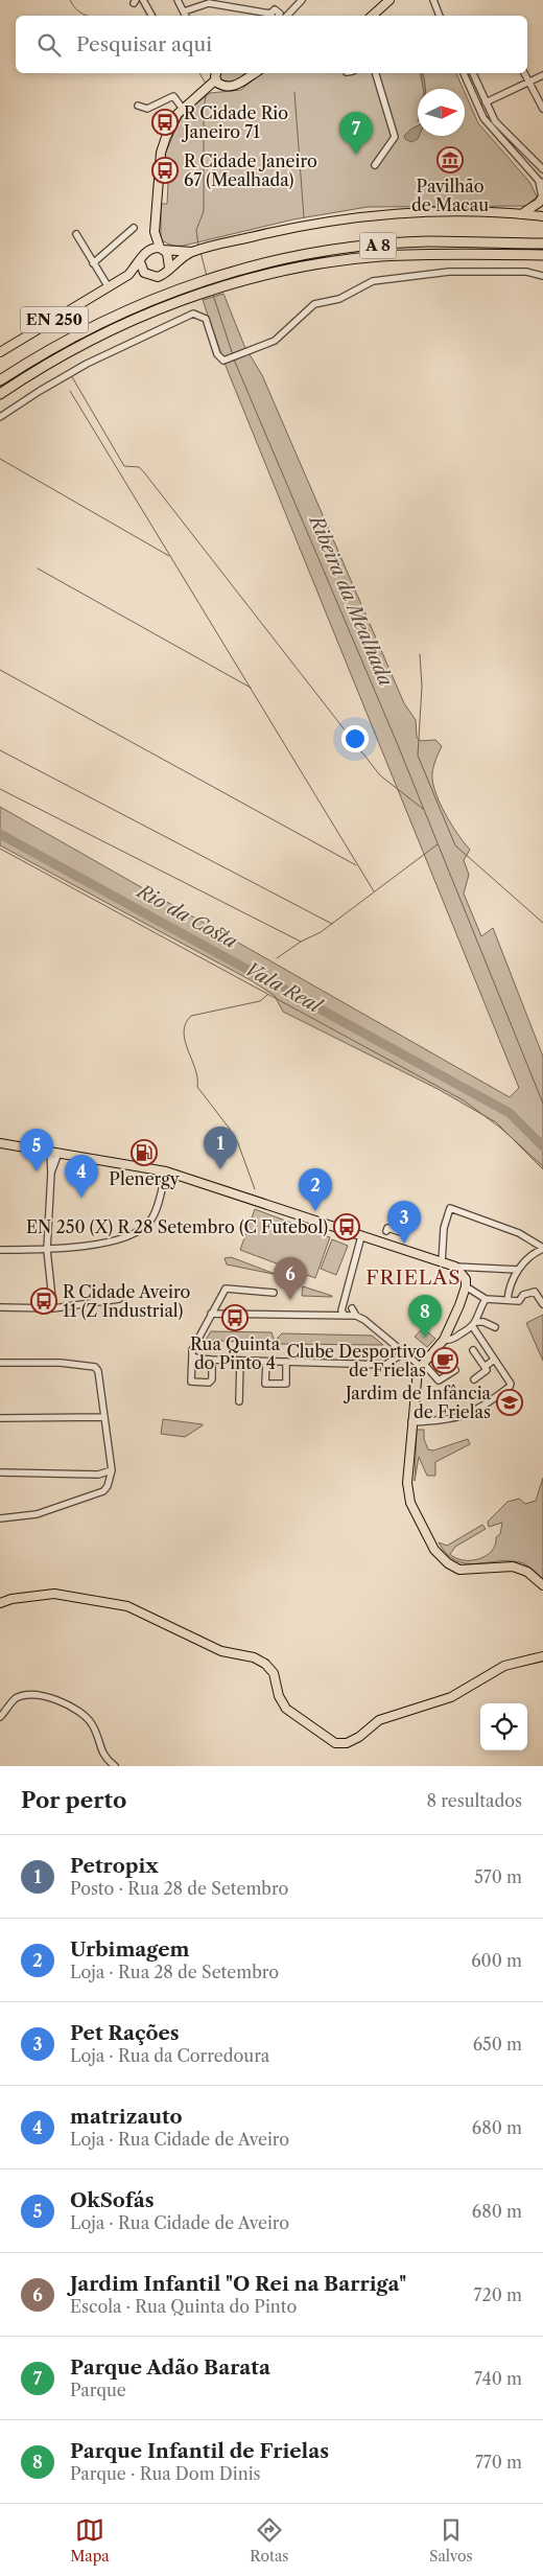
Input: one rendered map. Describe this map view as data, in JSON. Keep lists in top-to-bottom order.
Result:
{
  "streets": {
    "highway": ["A 8"],
    "main road": ["EN 250"]
  },
  "districts": ["FRIELAS"],
  "water": ["Ribeira da Mealhada", "Rio da Costa", "Vala Real"],
  "places": {
    "bus stop": [
      "R Cidade Rio Janeiro 71",
      "R Cidade Janeiro 67 (Mealhada)",
      "EN 250 (X) R 28 Setembro (C Futebol)",
      "R Cidade Aveiro 11 (Z Industrial)",
      "Rua Quinta do Pinto 4"
    ],
    "museum": ["Pavilhão de Macau"],
    "fuel station": ["Plenergy"],
    "cafe": ["Clube Desportivo de Frielas"],
    "school or university": ["Jardim de Infância de Frielas"]
  },
  "north": "right",
  "page": {
    "search": "Pesquisar aqui",
    "pins": [
      "7",
      "1",
      "5",
      "4",
      "2",
      "3",
      "6",
      "8"
    ],
    "heading": ["Por perto", "8 resultados"],
    "list": [
      {
        "mark": "1",
        "name": "Petropix",
        "note": "Posto · Rua 28 de Setembro",
        "value": "570 m"
      },
      {
        "mark": "2",
        "name": "Urbimagem",
        "note": "Loja · Rua 28 de Setembro",
        "value": "600 m"
      },
      {
        "mark": "3",
        "name": "Pet Rações",
        "note": "Loja · Rua da Corredoura",
        "value": "650 m"
      },
      {
        "mark": "4",
        "name": "matrizauto",
        "note": "Loja · Rua Cidade de Aveiro",
        "value": "680 m"
      },
      {
        "mark": "5",
        "name": "OkSofás",
        "note": "Loja · Rua Cidade de Aveiro",
        "value": "680 m"
      },
      {
        "mark": "6",
        "name": "Jardim Infantil \"O Rei na Barriga\"",
        "note": "Escola · Rua Quinta do Pinto",
        "value": "720 m"
      },
      {
        "mark": "7",
        "name": "Parque Adão Barata",
        "note": "Parque",
        "value": "740 m"
      },
      {
        "mark": "8",
        "name": "Parque Infantil de Frielas",
        "note": "Parque · Rua Dom Dinis",
        "value": "770 m"
      }
    ],
    "nav": ["Mapa", "Rotas", "Salvos"]
  }
}
